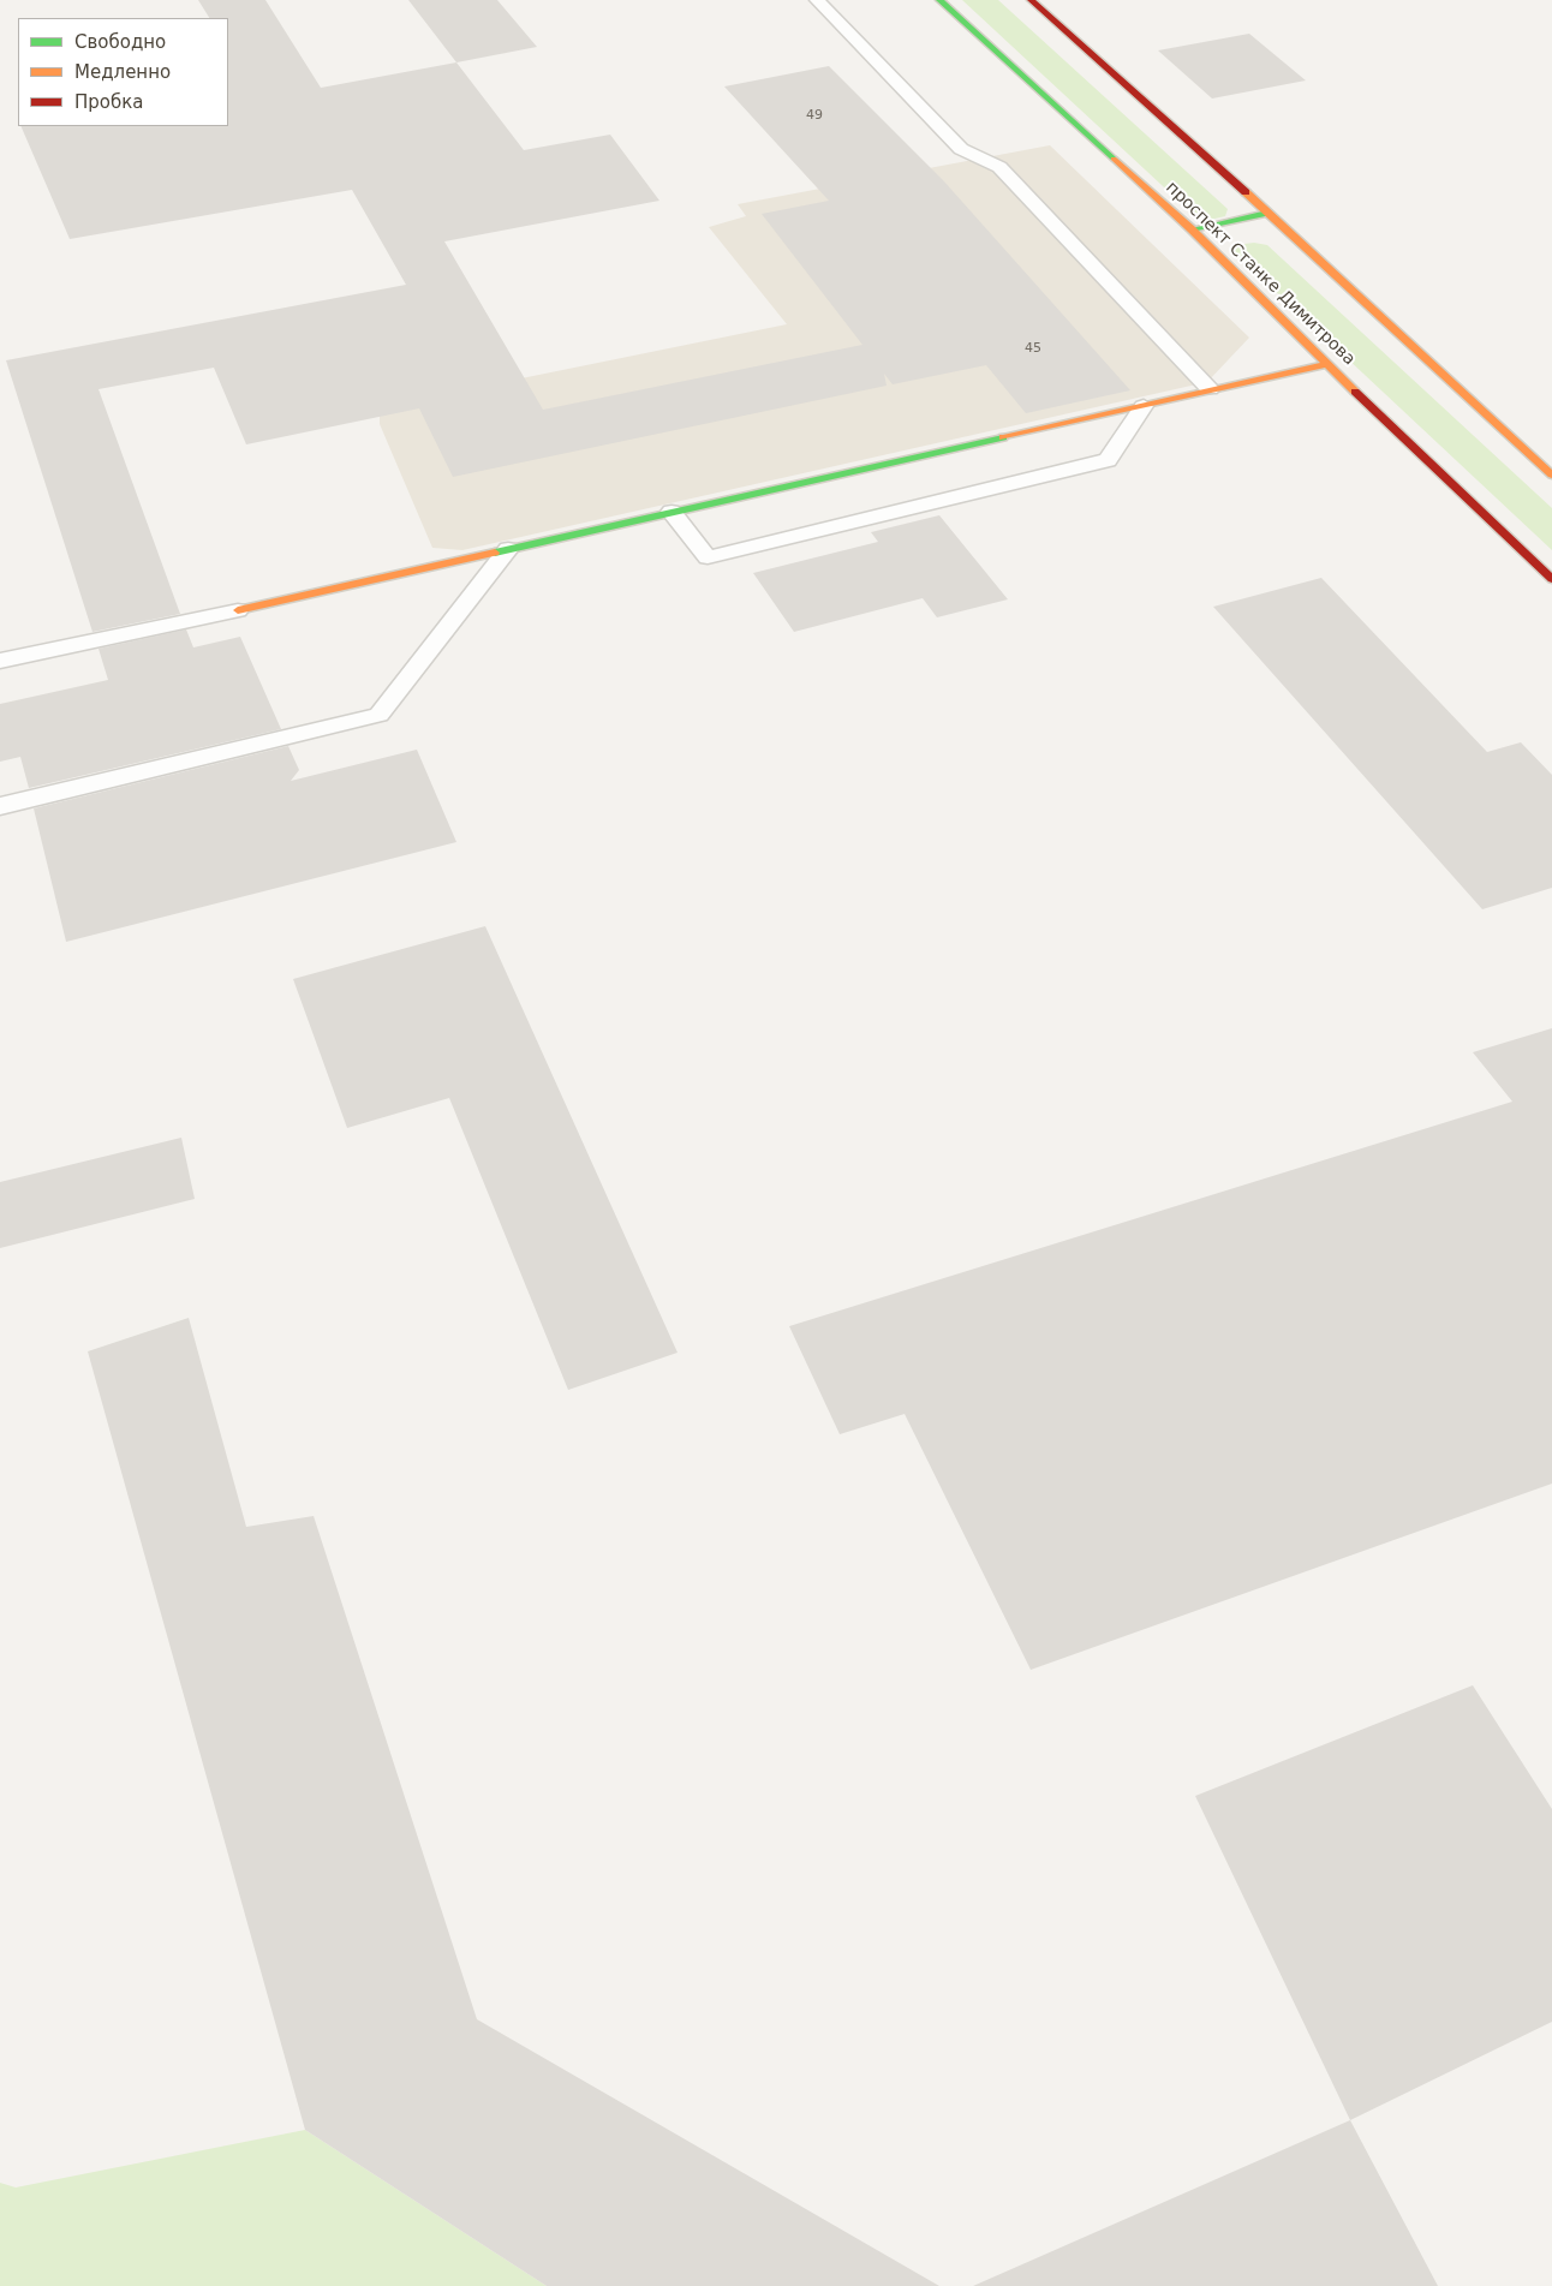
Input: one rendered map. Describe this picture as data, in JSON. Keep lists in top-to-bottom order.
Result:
{
  "streets": {
    "main road": ["проспект Станке Димитрова"]
  },
  "house_numbers": ["49", "45"],
  "legend": ["Свободно", "Медленно", "Пробка"]
}
